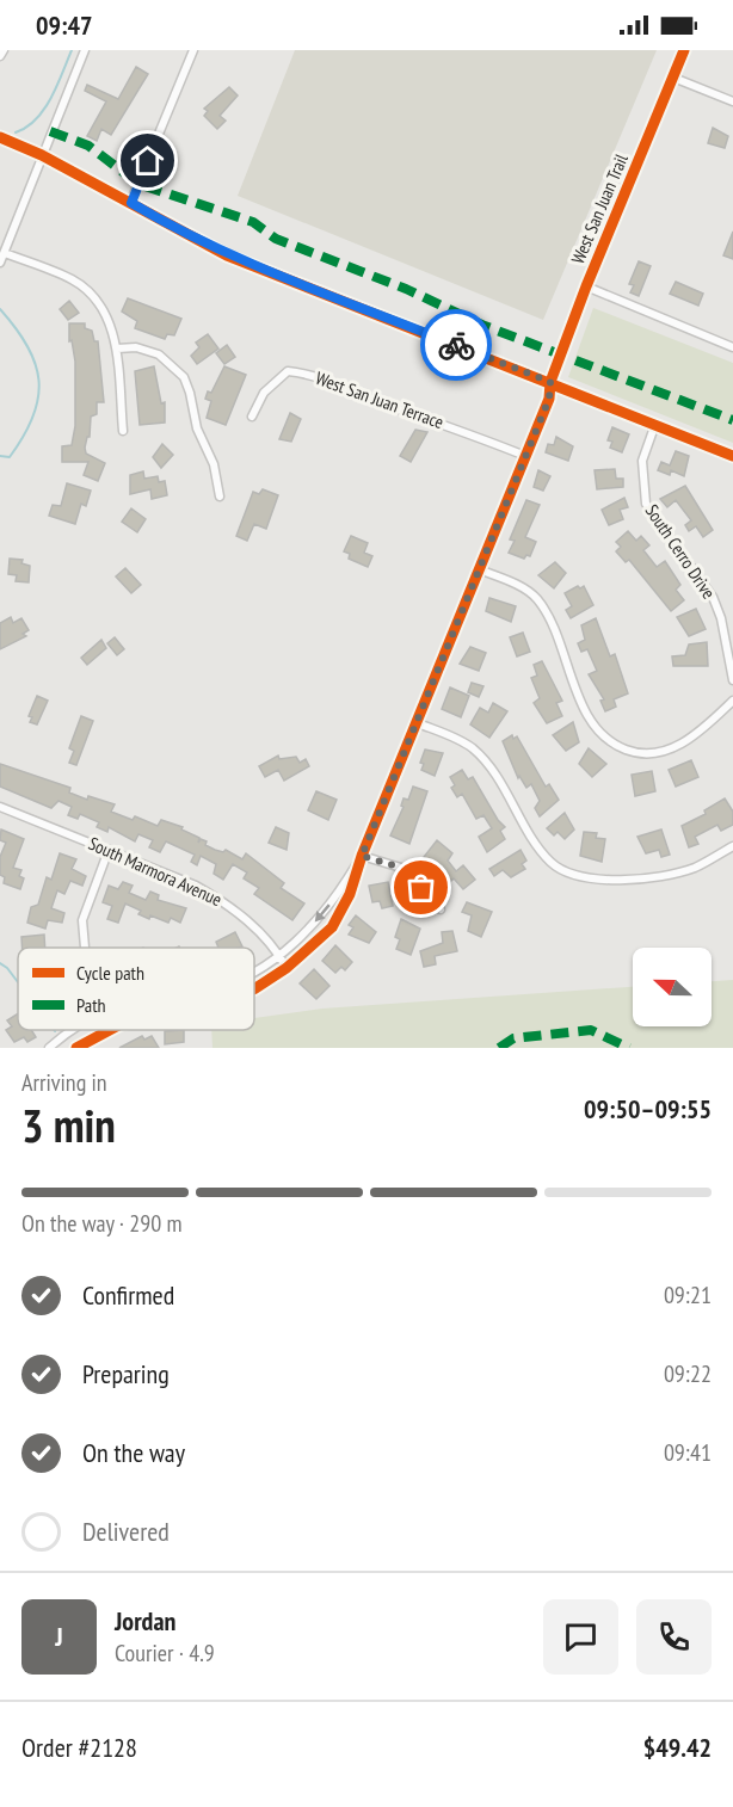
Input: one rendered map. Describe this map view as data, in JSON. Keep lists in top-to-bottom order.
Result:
{
  "streets": {
    "street": [
      "West San Juan Trail",
      "West San Juan Terrace",
      "South Cerro Drive",
      "South Marmora Avenue"
    ]
  },
  "legend": ["Cycle path", "Path"],
  "north": "left",
  "page": {
    "status": "09:47",
    "heading": ["3 min", "Arriving in", "09:50–09:55"],
    "panel": [
      "Jordan",
      "Courier · 4.9",
      "Order #2128",
      "$49.42"
    ],
    "bar": "On the way · 290 m",
    "list": [
      ["Confirmed", "09:21"],
      ["Preparing", "09:22"],
      ["On the way", "09:41"],
      "Delivered"
    ],
    "round": "J"
  }
}
